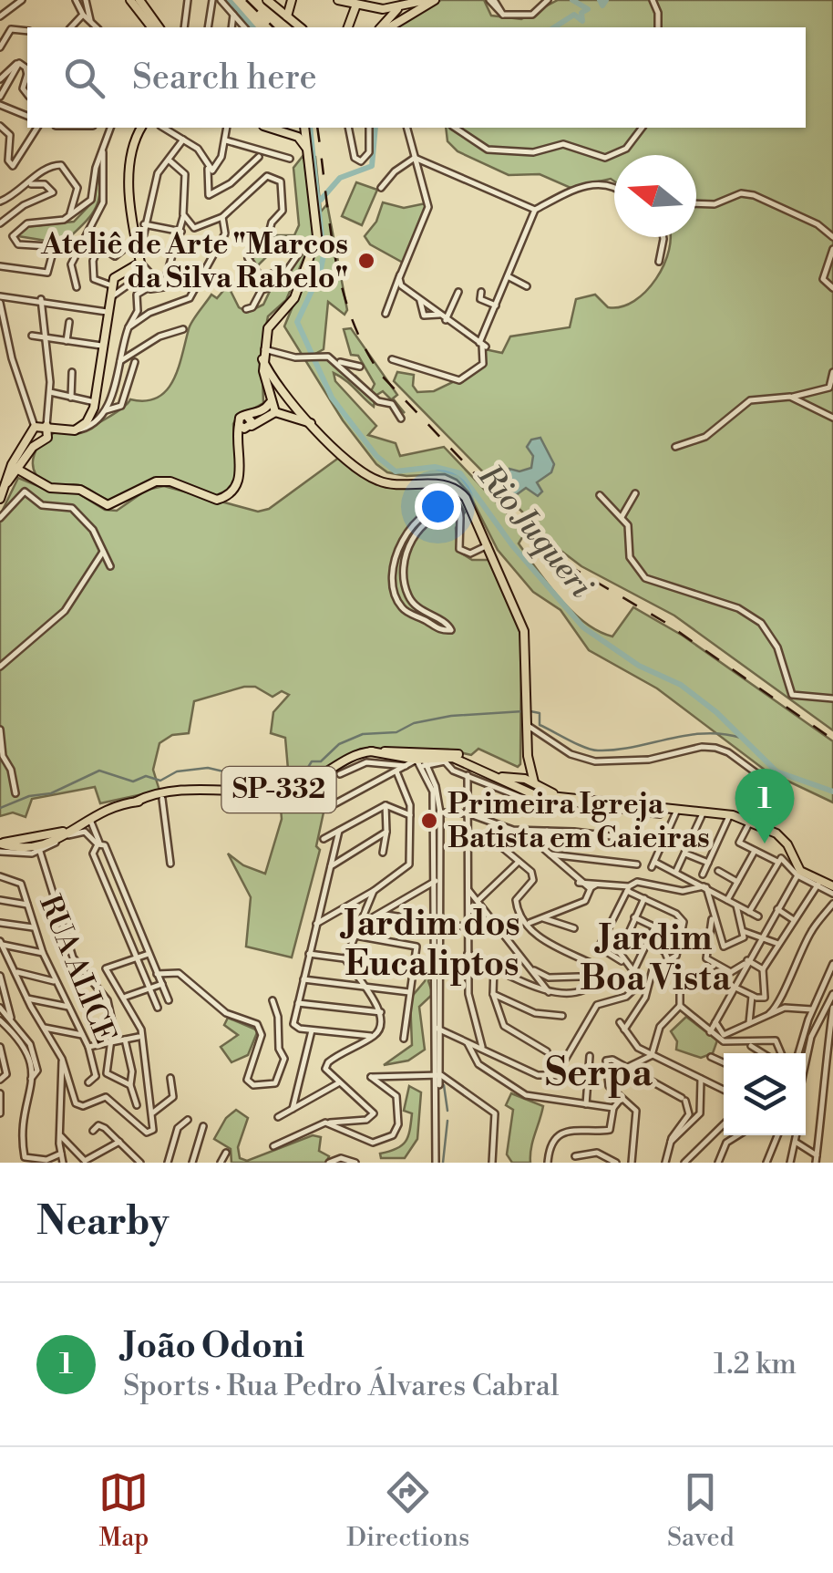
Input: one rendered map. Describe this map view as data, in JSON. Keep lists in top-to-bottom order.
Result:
{
  "streets": {
    "main road": ["SP-332"],
    "street": ["RUA ALICE"]
  },
  "districts": ["Jardim dos Eucaliptos", "Jardim Boa Vista", "Serpa"],
  "water": ["Rio Juqueri"],
  "places": ["Ateliê de Arte \"Marcos da Silva Rabelo\"", "Primeira Igreja Batista em Caieiras"],
  "north": "left",
  "page": {
    "search": "Search here",
    "pins": "1",
    "heading": "Nearby",
    "list": [
      {
        "mark": "1",
        "name": "João Odoni",
        "note": "Sports · Rua Pedro Álvares Cabral",
        "value": "1.2 km"
      }
    ],
    "nav": ["Map", "Directions", "Saved"]
  }
}
